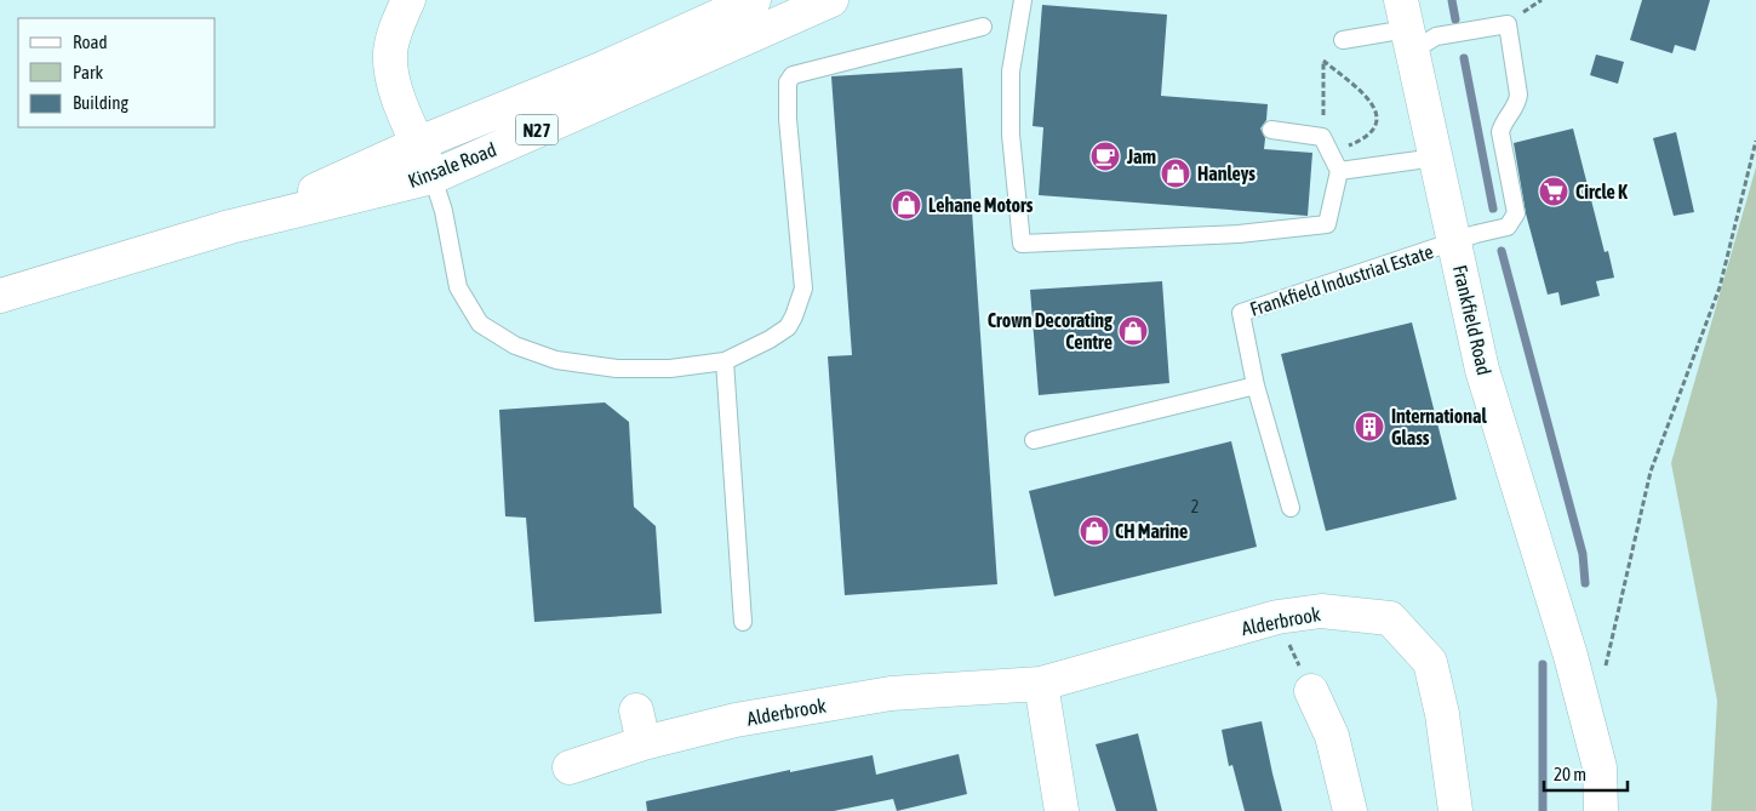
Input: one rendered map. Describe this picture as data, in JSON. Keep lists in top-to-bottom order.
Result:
{
  "streets": {
    "main road": [
      "N27",
      "Kinsale Road",
      "Frankfield Road",
      "Alderbrook"
    ],
    "lane": ["Frankfield Industrial Estate"]
  },
  "crossings": [
    ["Frankfield Industrial Estate", "Frankfield Road"]
  ],
  "places": {
    "cafe": ["Jam"],
    "shop": [
      "Hanleys",
      "Lehane Motors",
      "Crown Decorating Centre",
      "CH Marine"
    ],
    "supermarket": ["Circle K"],
    "building": ["International Glass"]
  },
  "house_numbers": ["2"],
  "legend": ["Road", "Park", "Building"],
  "scale_bar": "20 m"
}
